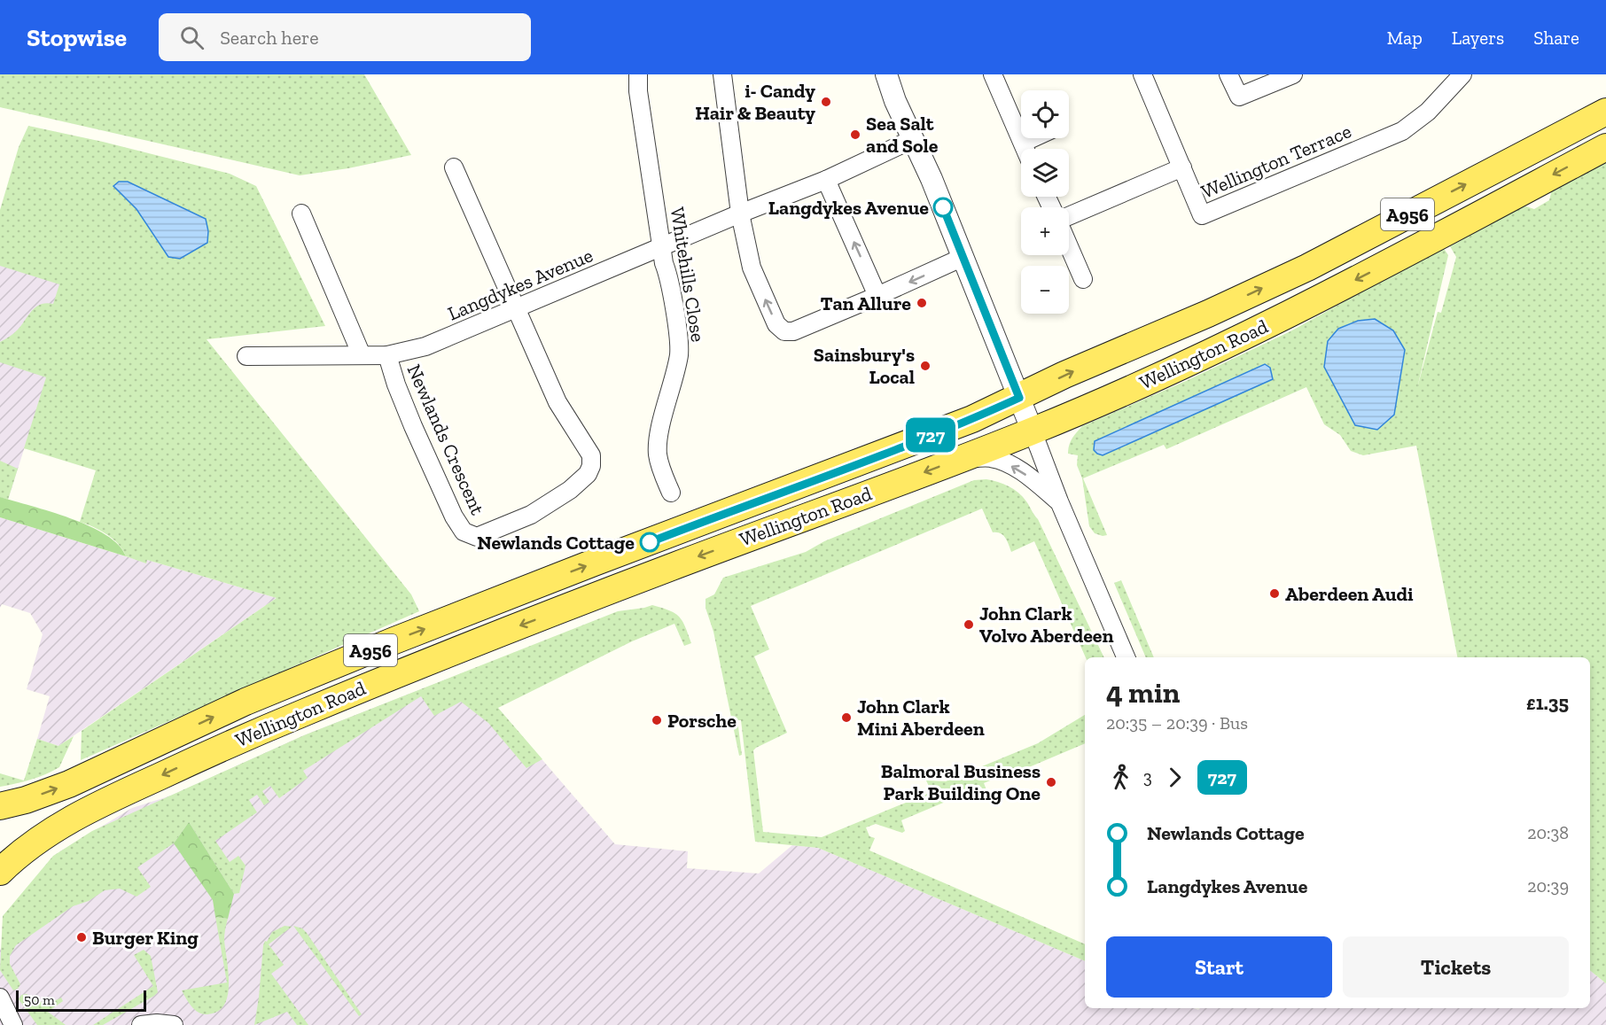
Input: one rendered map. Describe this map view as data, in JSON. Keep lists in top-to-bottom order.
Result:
{
  "streets": {
    "main road": ["A956", "Wellington Road"],
    "street": [
      "Wellington Terrace",
      "Whitehills Close",
      "Langdykes Avenue",
      "Newlands Crescent"
    ]
  },
  "crossings": [
    ["Whitehills Close", "Langdykes Avenue"],
    ["Langdykes Avenue", "Newlands Crescent"]
  ],
  "places": [
    "i- Candy Hair & Beauty",
    "Sea Salt and Sole",
    "Langdykes Avenue",
    "Tan Allure",
    "Sainsbury's Local",
    "Newlands Cottage",
    "Aberdeen Audi",
    "John Clark Volvo Aberdeen",
    "John Clark Mini Aberdeen",
    "Porsche",
    "Balmoral Business Park Building One",
    "Burger King"
  ],
  "lines": ["bus line 727"],
  "scale_bar": "50 m",
  "page": {
    "header": "Stopwise",
    "search": "Search here",
    "nav": ["Map", "Layers", "Share"],
    "on_map": "727",
    "map_buttons": ["+", "−"],
    "heading": ["4 min", "20:35 – 20:39 · Bus", "£1.35"],
    "legs": ["3", "727"],
    "list": [
      {
        "name": "Newlands Cottage",
        "value": "20:38"
      },
      {
        "name": "Langdykes Avenue",
        "value": "20:39"
      }
    ],
    "buttons": ["Start", "Tickets"],
    "scale": "50 m"
  }
}
